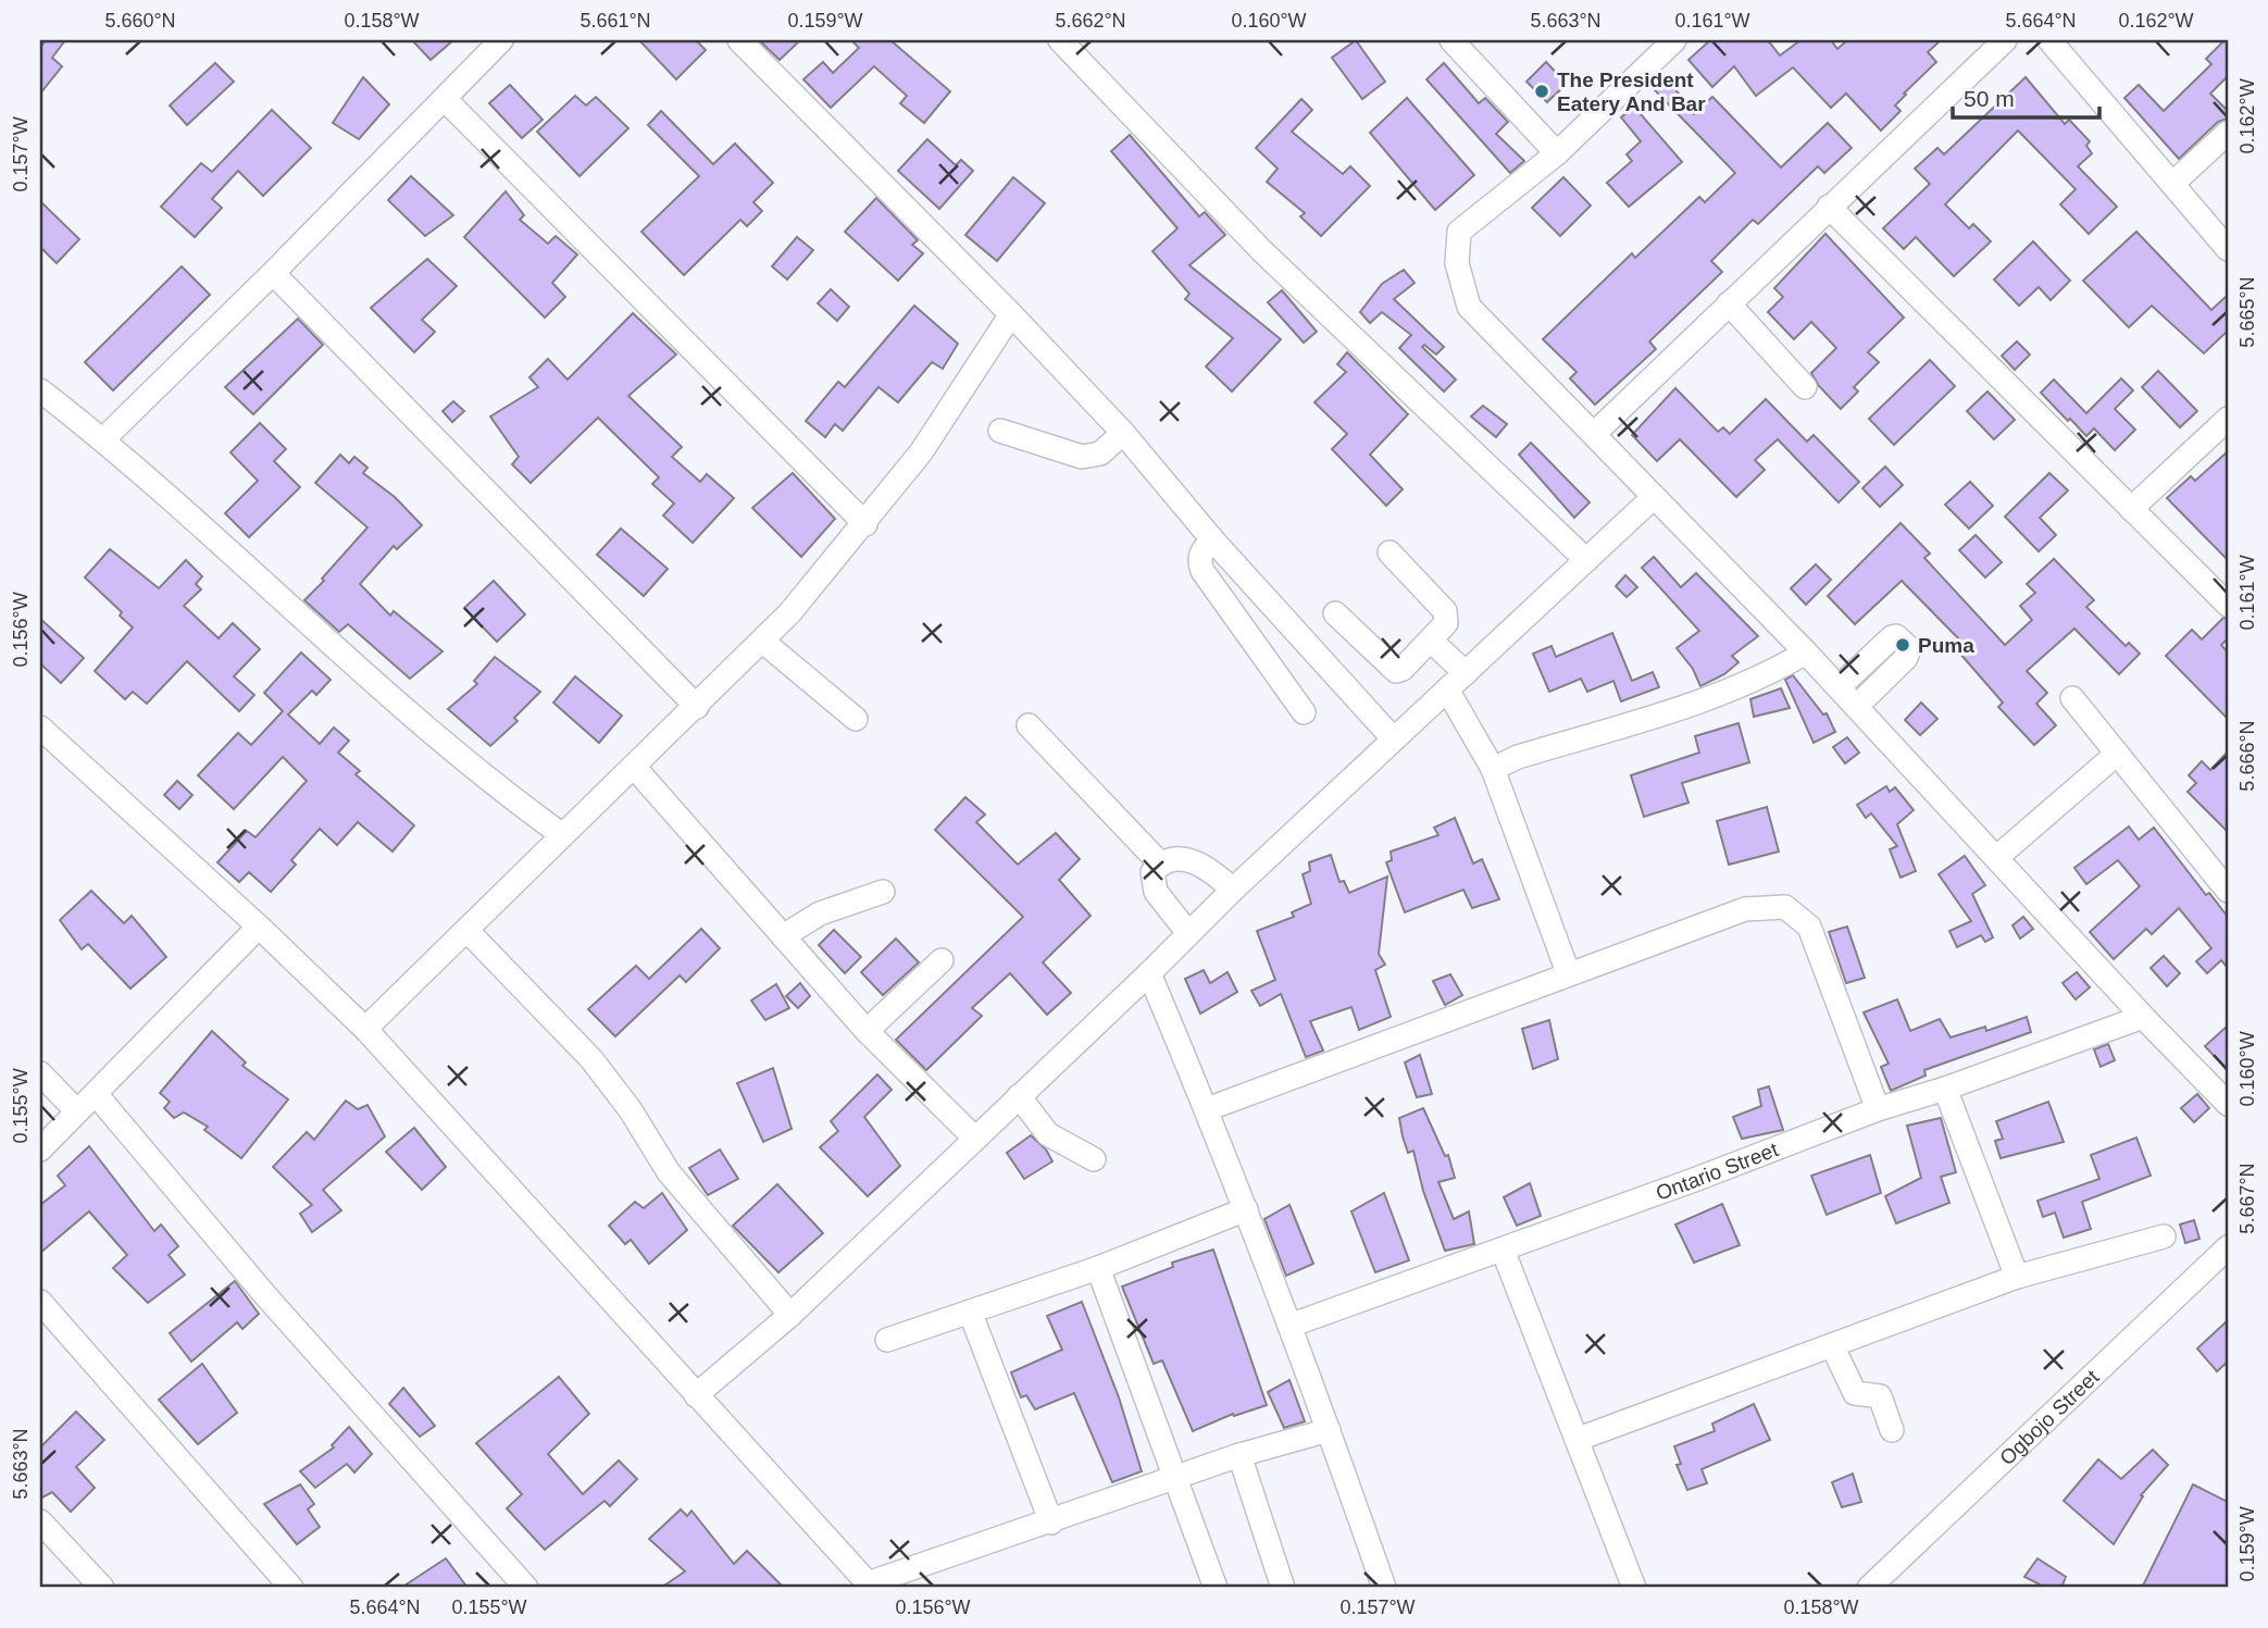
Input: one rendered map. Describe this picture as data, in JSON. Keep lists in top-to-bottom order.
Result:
{
  "streets": {
    "street": ["Ontario Street", "Ogbojo Street"]
  },
  "places": ["The President Eatery And Bar", "Puma"],
  "scale_bar": "50 m",
  "coordinates": [
    "5.660°N",
    "0.158°W",
    "5.661°N",
    "0.159°W",
    "5.662°N",
    "0.160°W",
    "5.663°N",
    "0.161°W",
    "5.664°N",
    "0.162°W",
    "0.157°W",
    "5.665°N",
    "0.156°W",
    "5.666°N",
    "0.155°W",
    "5.667°N"
  ]
}
